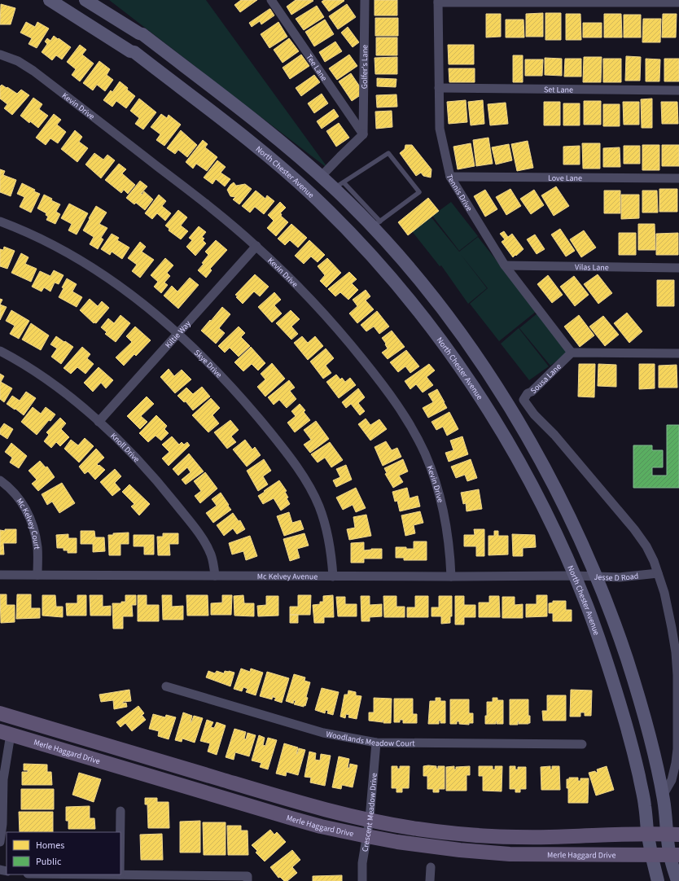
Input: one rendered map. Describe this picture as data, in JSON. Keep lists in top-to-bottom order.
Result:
{
  "streets": {
    "main road": ["North Chester Avenue", "Merle Haggard Drive"],
    "street": [
      "Tee Lane",
      "Golfer's Lane",
      "Set Lane",
      "Kevin Drive",
      "Love Lane",
      "Tennis Drive",
      "Vilas Lane",
      "Kiltie Way",
      "Skye Drive",
      "Sousa Lane",
      "Knoll Drive",
      "Mc Kelvey Court",
      "Mc Kelvey Avenue",
      "Jesse D Road",
      "Woodlands Meadow Court",
      "Crescent Meadow Drive"
    ]
  },
  "crossings": [
    ["Tee Lane", "Golfer's Lane"],
    ["Set Lane", "Tennis Drive"],
    ["Kevin Drive", "Kiltie Way"],
    ["Kevin Drive", "Mc Kelvey Avenue"],
    ["North Chester Avenue", "Mc Kelvey Avenue"],
    ["North Chester Avenue", "Jesse D Road"],
    ["North Chester Avenue", "Merle Haggard Drive"],
    ["Love Lane", "Tennis Drive"],
    ["Tennis Drive", "Vilas Lane"],
    ["Tennis Drive", "Sousa Lane"],
    ["Kiltie Way", "Skye Drive"],
    ["Kiltie Way", "Knoll Drive"],
    ["Skye Drive", "Mc Kelvey Avenue"],
    ["Sousa Lane", "Jesse D Road"],
    ["Knoll Drive", "Mc Kelvey Avenue"],
    ["Mc Kelvey Court", "Mc Kelvey Avenue"],
    ["Mc Kelvey Avenue", "Jesse D Road"],
    ["Woodlands Meadow Court", "Crescent Meadow Drive"],
    ["Merle Haggard Drive", "Crescent Meadow Drive"]
  ],
  "legend": ["Homes", "Public"]
}
